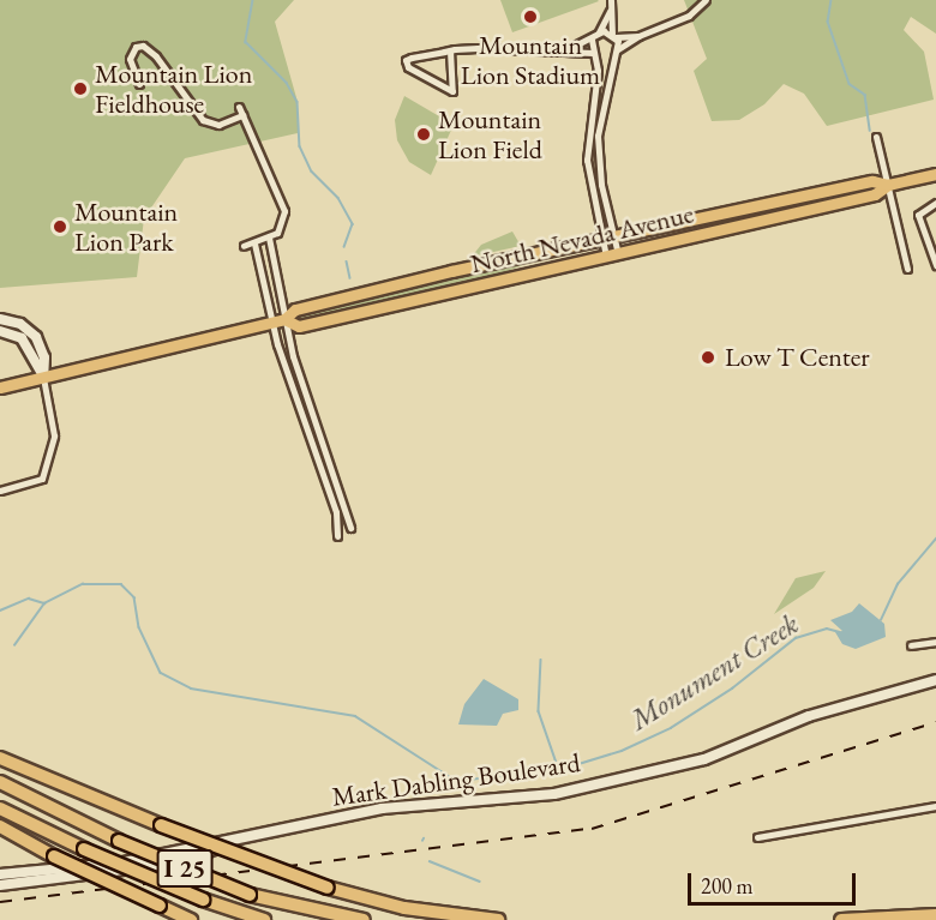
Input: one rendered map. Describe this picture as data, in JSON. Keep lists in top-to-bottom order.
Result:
{
  "streets": {
    "highway": ["I 25"],
    "main road": ["North Nevada Avenue"],
    "street": ["Mark Dabling Boulevard"]
  },
  "water": ["Monument Creek"],
  "places": [
    "Mountain Lion Stadium",
    "Mountain Lion Fieldhouse",
    "Mountain Lion Field",
    "Mountain Lion Park",
    "Low T Center"
  ],
  "scale_bar": "200 m"
}
